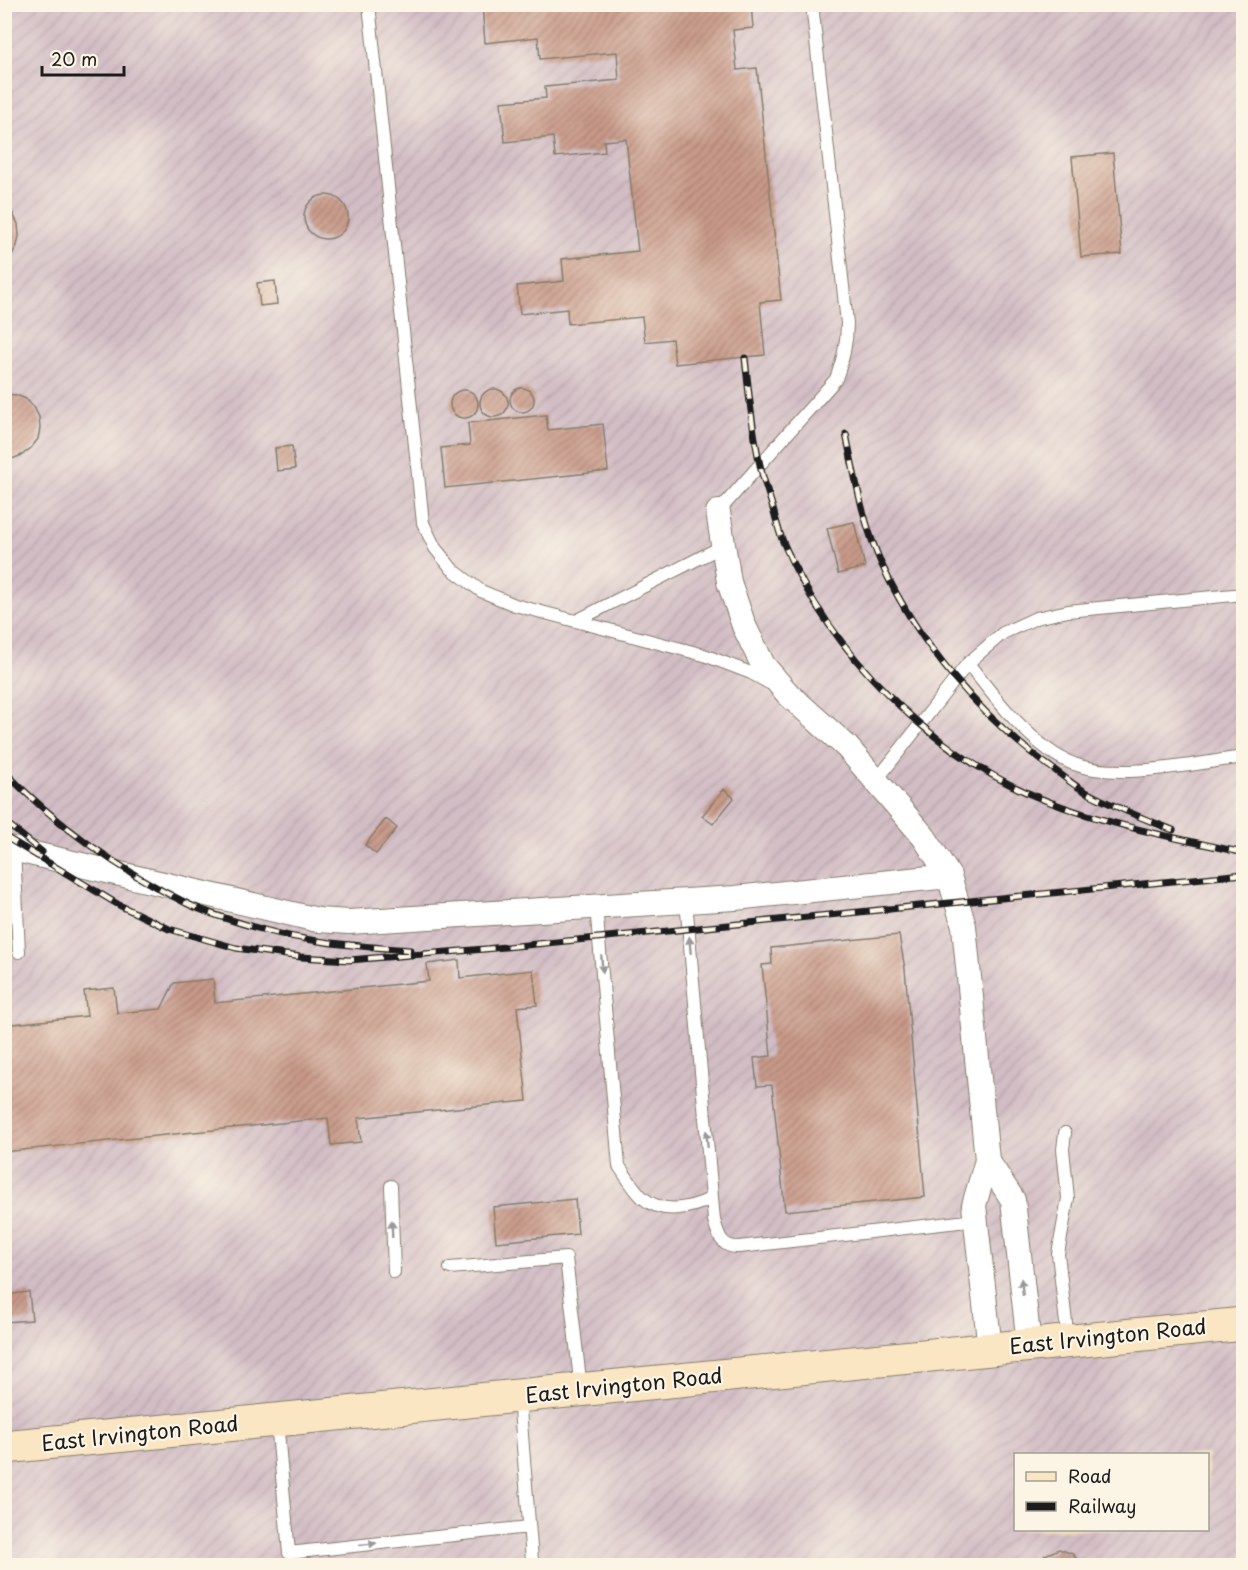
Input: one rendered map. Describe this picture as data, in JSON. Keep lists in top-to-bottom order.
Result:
{
  "streets": {
    "street": ["East Irvington Road"]
  },
  "legend": ["Road", "Railway"],
  "scale_bar": "20 m"
}
